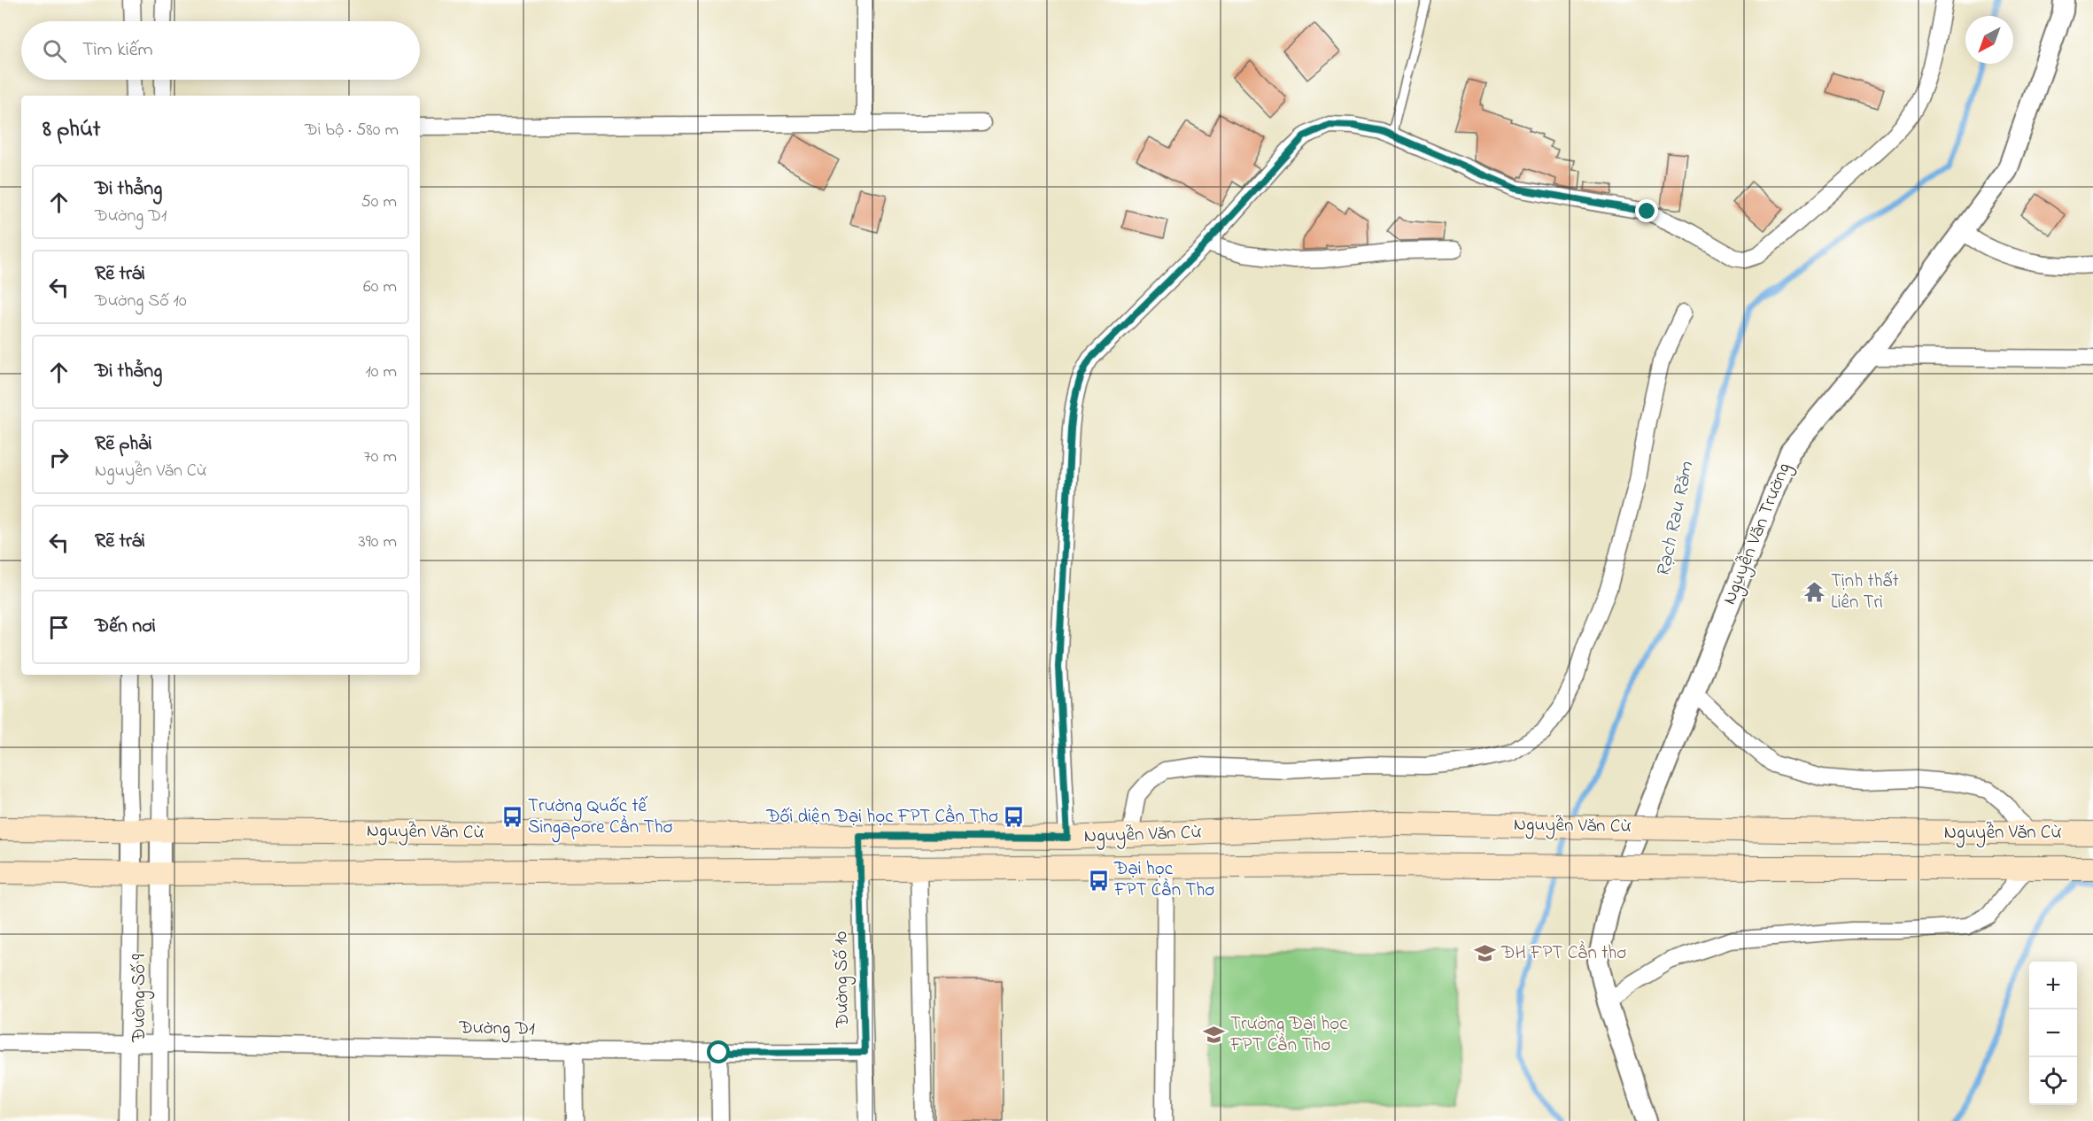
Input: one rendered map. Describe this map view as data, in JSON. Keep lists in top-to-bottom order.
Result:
{
  "streets": {
    "main road": ["Nguyễn Văn Cừ"],
    "street": [
      "Nguyễn Văn Trường",
      "Đường Số 10",
      "Đường Số 9",
      "Đường D1"
    ]
  },
  "crossings": [
    ["Nguyễn Văn Cừ", "Đường Số 10"],
    ["Nguyễn Văn Cừ", "Đường Số 9"],
    ["Đường Số 10", "Đường D1"],
    ["Đường Số 9", "Đường D1"]
  ],
  "water": ["Rạch Rau Răm"],
  "places": {
    "temple": ["Tịnh thất Liên Trì"],
    "bus stop": ["Trường Quốc tế Singapore Cần Thơ", "Đối diện Đại học FPT Cần Thơ", "Đại học FPT Cần Thơ"],
    "school or university": ["ĐH FPT Cần thơ", "Trường Đại học FPT Cần Thơ"]
  },
  "north": "bottom left",
  "page": {
    "search": "Tìm kiếm",
    "heading": ["8 phút", "Đi bộ · 580 m"],
    "list": [
      ["Đi thẳng", "Đường D1", "50 m"],
      ["Rẽ trái", "Đường Số 10", "60 m"],
      ["Đi thẳng", "10 m"],
      ["Rẽ phải", "Nguyễn Văn Cừ", "70 m"],
      ["Rẽ trái", "390 m"],
      "Đến nơi"
    ],
    "map_buttons": ["+", "−"]
  }
}
